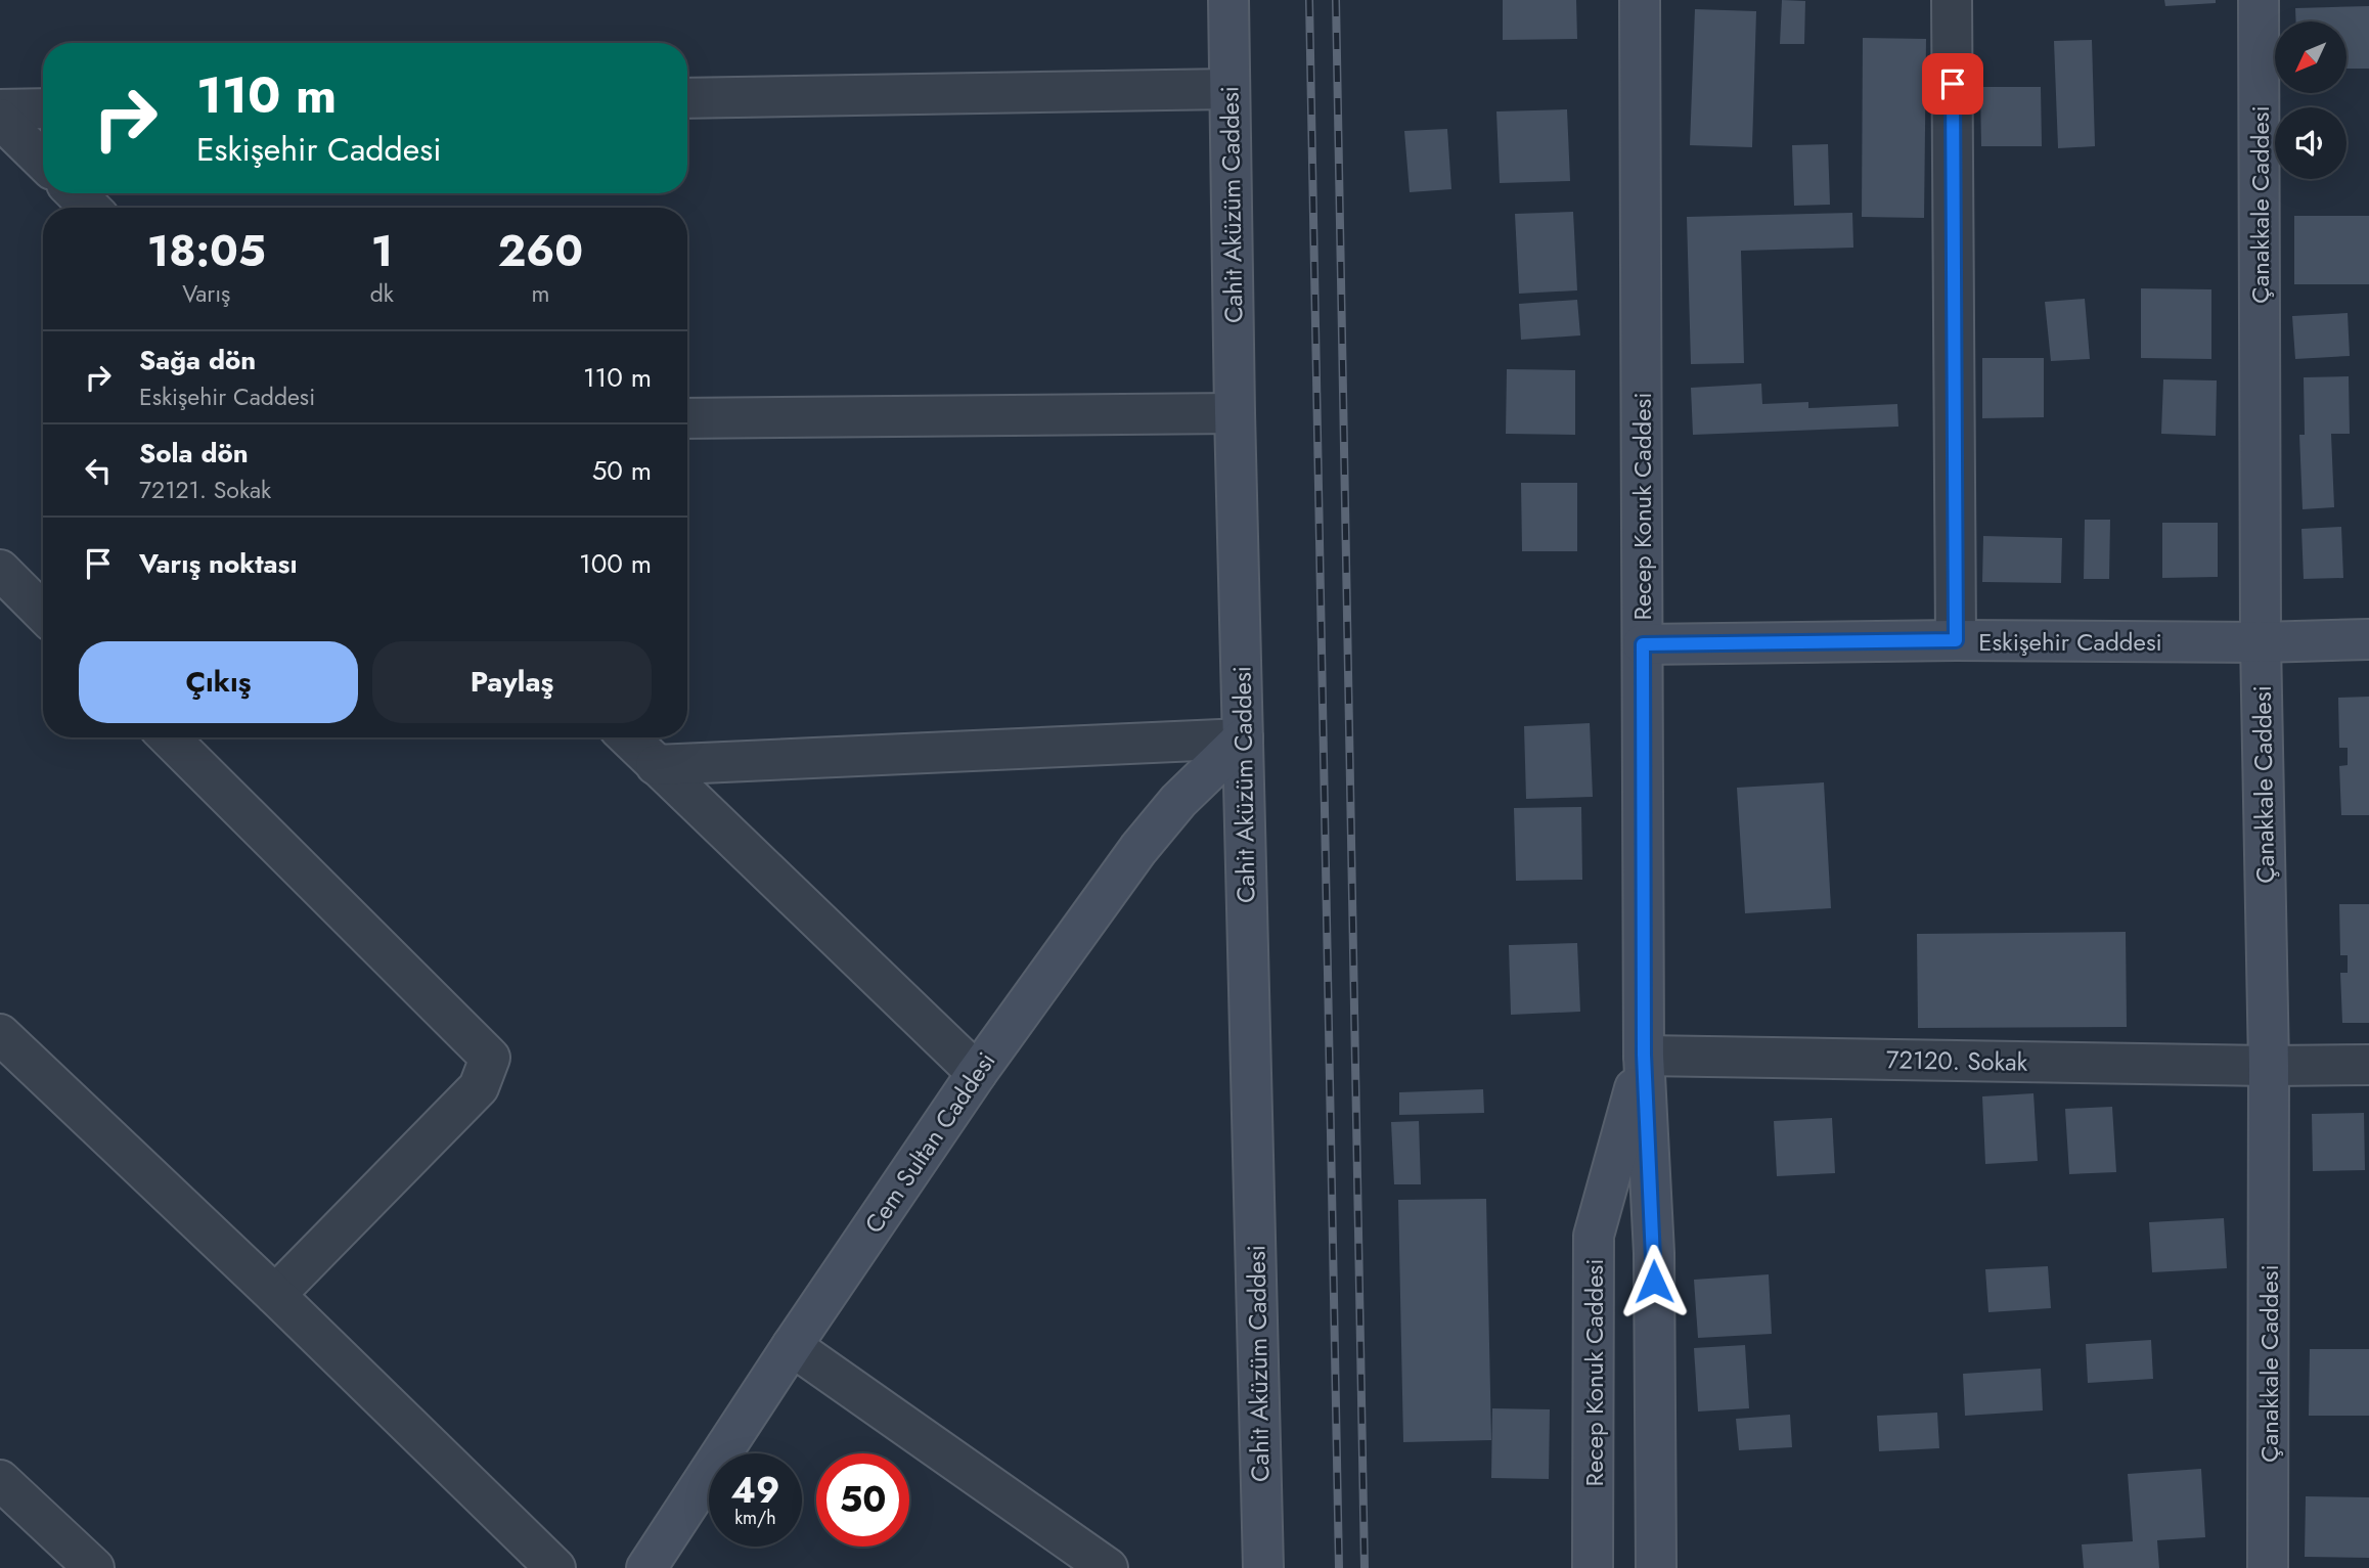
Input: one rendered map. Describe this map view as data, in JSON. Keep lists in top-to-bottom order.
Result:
{
  "streets": {
    "street": [
      "Cahit Aküzüm Caddesi",
      "Çanakkale Caddesi",
      "Recep Konuk Caddesi",
      "Eskişehir Caddesi",
      "72120. Sokak",
      "Cem Sultan Caddesi"
    ]
  },
  "crossings": [
    ["Cahit Aküzüm Caddesi", "Cem Sultan Caddesi"],
    ["Çanakkale Caddesi", "Eskişehir Caddesi"],
    ["Çanakkale Caddesi", "72120. Sokak"],
    ["Recep Konuk Caddesi", "Eskişehir Caddesi"],
    ["Recep Konuk Caddesi", "72120. Sokak"]
  ],
  "north": "bottom left",
  "page": {
    "turn": ["110 m", "Eskişehir Caddesi"],
    "eta": [
      "18:05",
      "Varış",
      "1",
      "dk",
      "260",
      "m"
    ],
    "list": [
      {
        "name": "Sağa dön",
        "note": "Eskişehir Caddesi",
        "value": "110 m"
      },
      {
        "name": "Sola dön",
        "note": "72121. Sokak",
        "value": "50 m"
      },
      {
        "name": "Varış noktası",
        "value": "100 m"
      }
    ],
    "buttons": ["Çıkış", "Paylaş"],
    "speed": "49 km/h",
    "limit": "50"
  }
}
